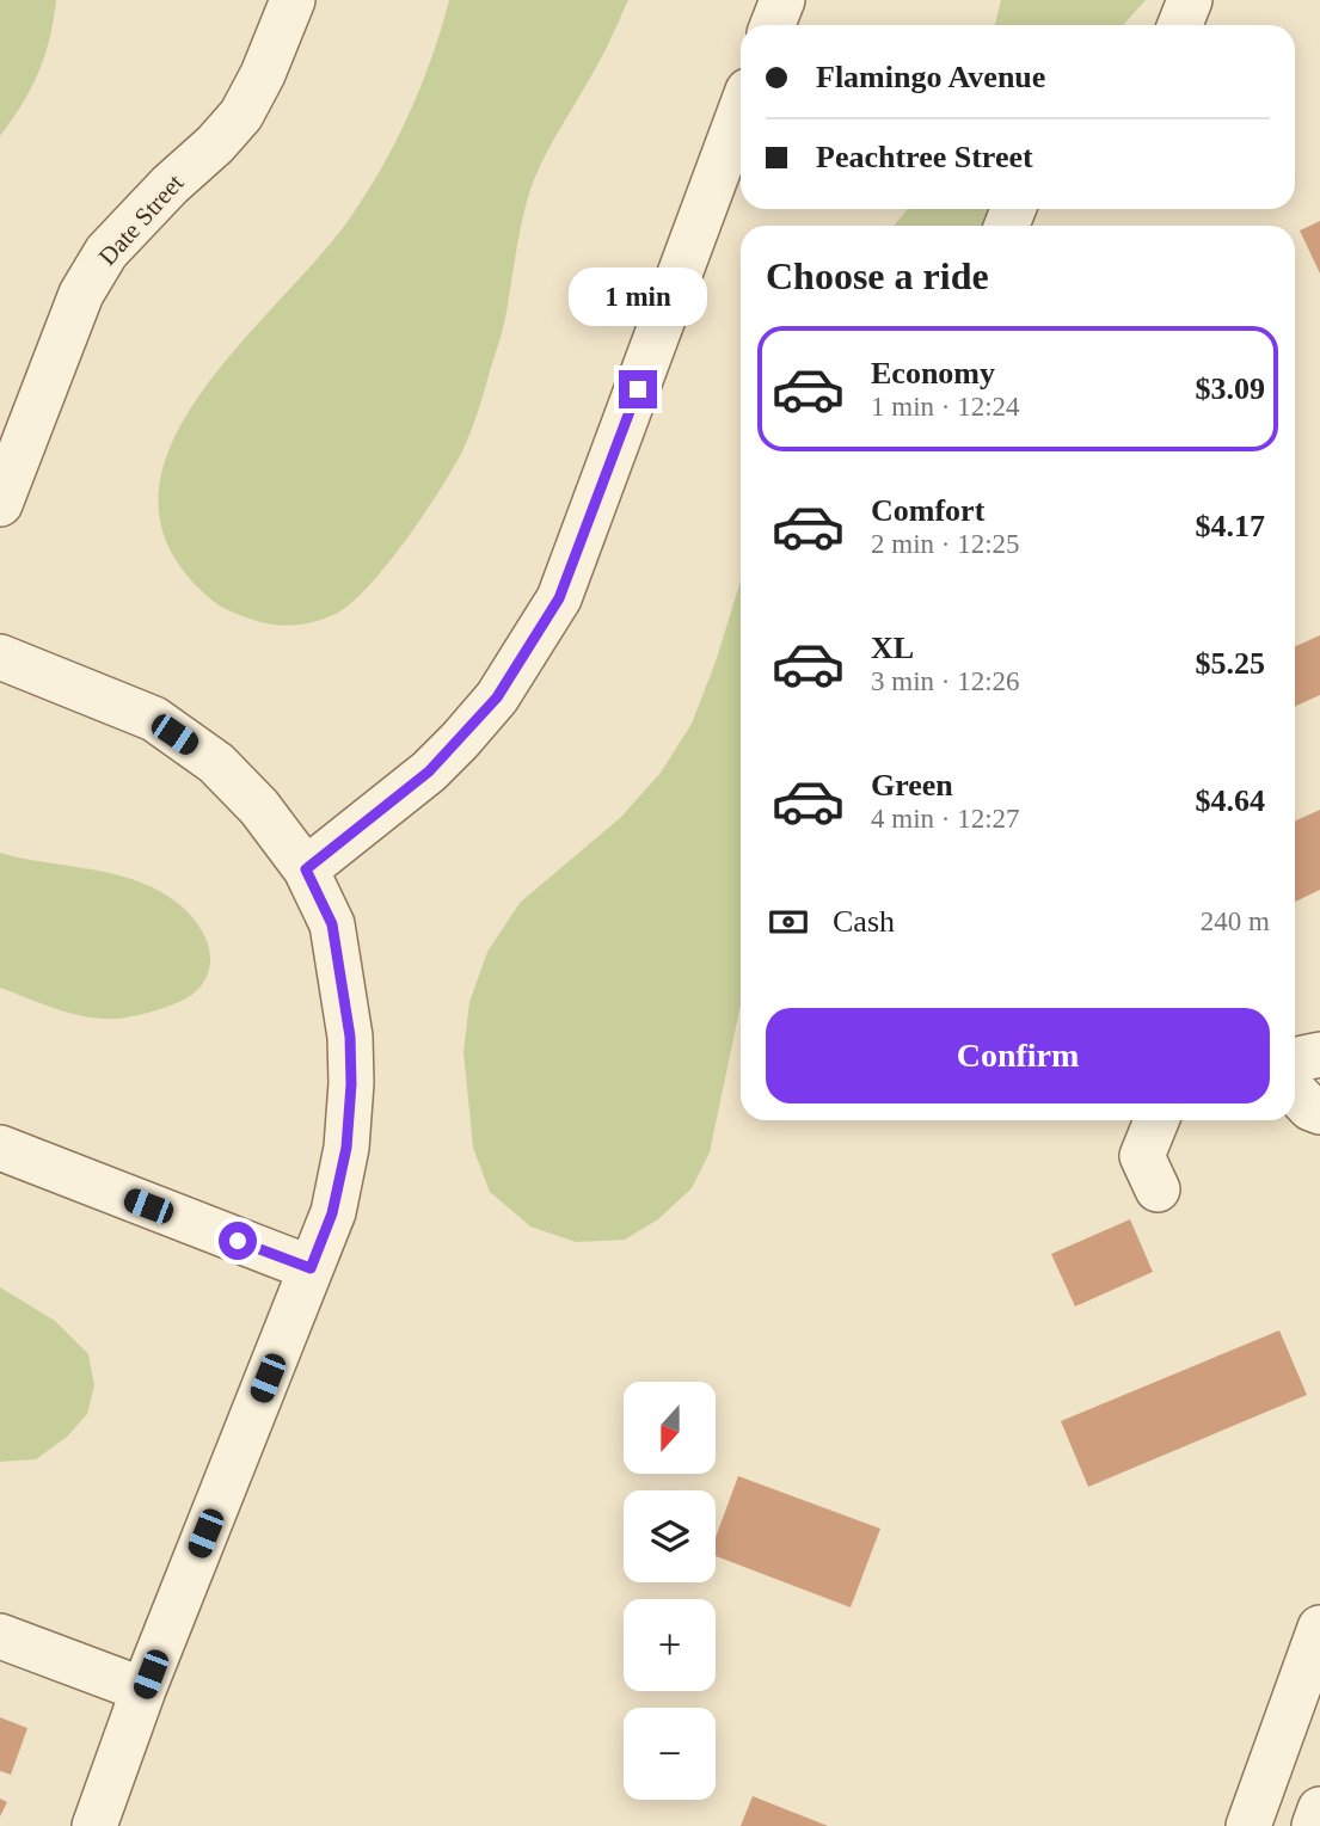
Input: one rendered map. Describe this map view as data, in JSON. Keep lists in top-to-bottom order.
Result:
{
  "streets": {
    "street": ["Date Street"]
  },
  "north": "bottom",
  "page": {
    "banner": ["Flamingo Avenue", "Peachtree Street"],
    "heading": "Choose a ride",
    "bubble": "1 min",
    "list": [
      {
        "name": "Economy",
        "note": "1 min · 12:24",
        "value": "$3.09"
      },
      {
        "name": "Comfort",
        "note": "2 min · 12:25",
        "value": "$4.17"
      },
      {
        "name": "XL",
        "note": "3 min · 12:26",
        "value": "$5.25"
      },
      {
        "name": "Green",
        "note": "4 min · 12:27",
        "value": "$4.64"
      }
    ],
    "pay": ["Cash", "240 m"],
    "buttons": "Confirm",
    "map_buttons": ["+", "−"]
  }
}
